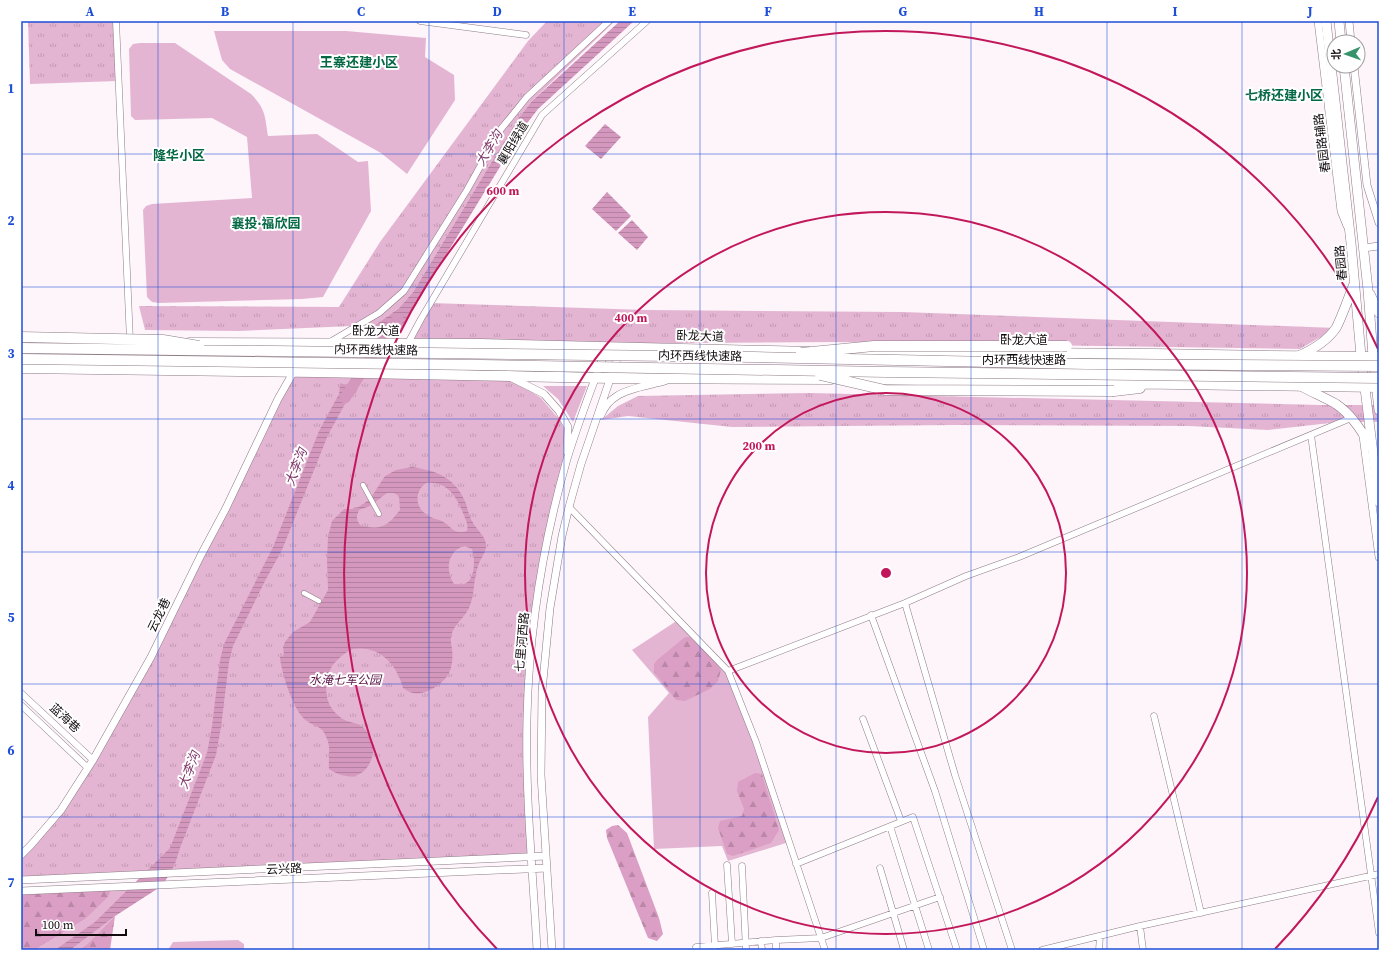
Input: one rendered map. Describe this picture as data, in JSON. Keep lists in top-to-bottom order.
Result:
{
  "streets": {
    "highway": ["卧龙大道", "内环西线快速路"],
    "main road": ["春园路"],
    "street": [
      "襄阳绿道",
      "云龙巷",
      "七里河西路",
      "蓝海巷",
      "云兴路"
    ]
  },
  "crossings": [
    ["襄阳绿道", "卧龙大道"],
    ["春园路", "卧龙大道"],
    ["春园路", "内环西线快速路"],
    ["卧龙大道", "七里河西路"],
    ["云龙巷", "蓝海巷"],
    ["七里河西路", "云兴路"]
  ],
  "districts": [
    "王寨还建小区",
    "七桥还建小区",
    "隆华小区",
    "襄投·福欣园"
  ],
  "water": ["大李沟"],
  "parks": ["水淹七军公园"],
  "scale_bar": "100 m",
  "north": "left",
  "grid": {
    "columns": [
      "A",
      "B",
      "C",
      "D",
      "E",
      "F",
      "G",
      "H",
      "I",
      "J"
    ],
    "rows": [
      "1",
      "2",
      "3",
      "4",
      "5",
      "6",
      "7"
    ]
  },
  "rings": ["600 m", "400 m", "200 m"]
}
